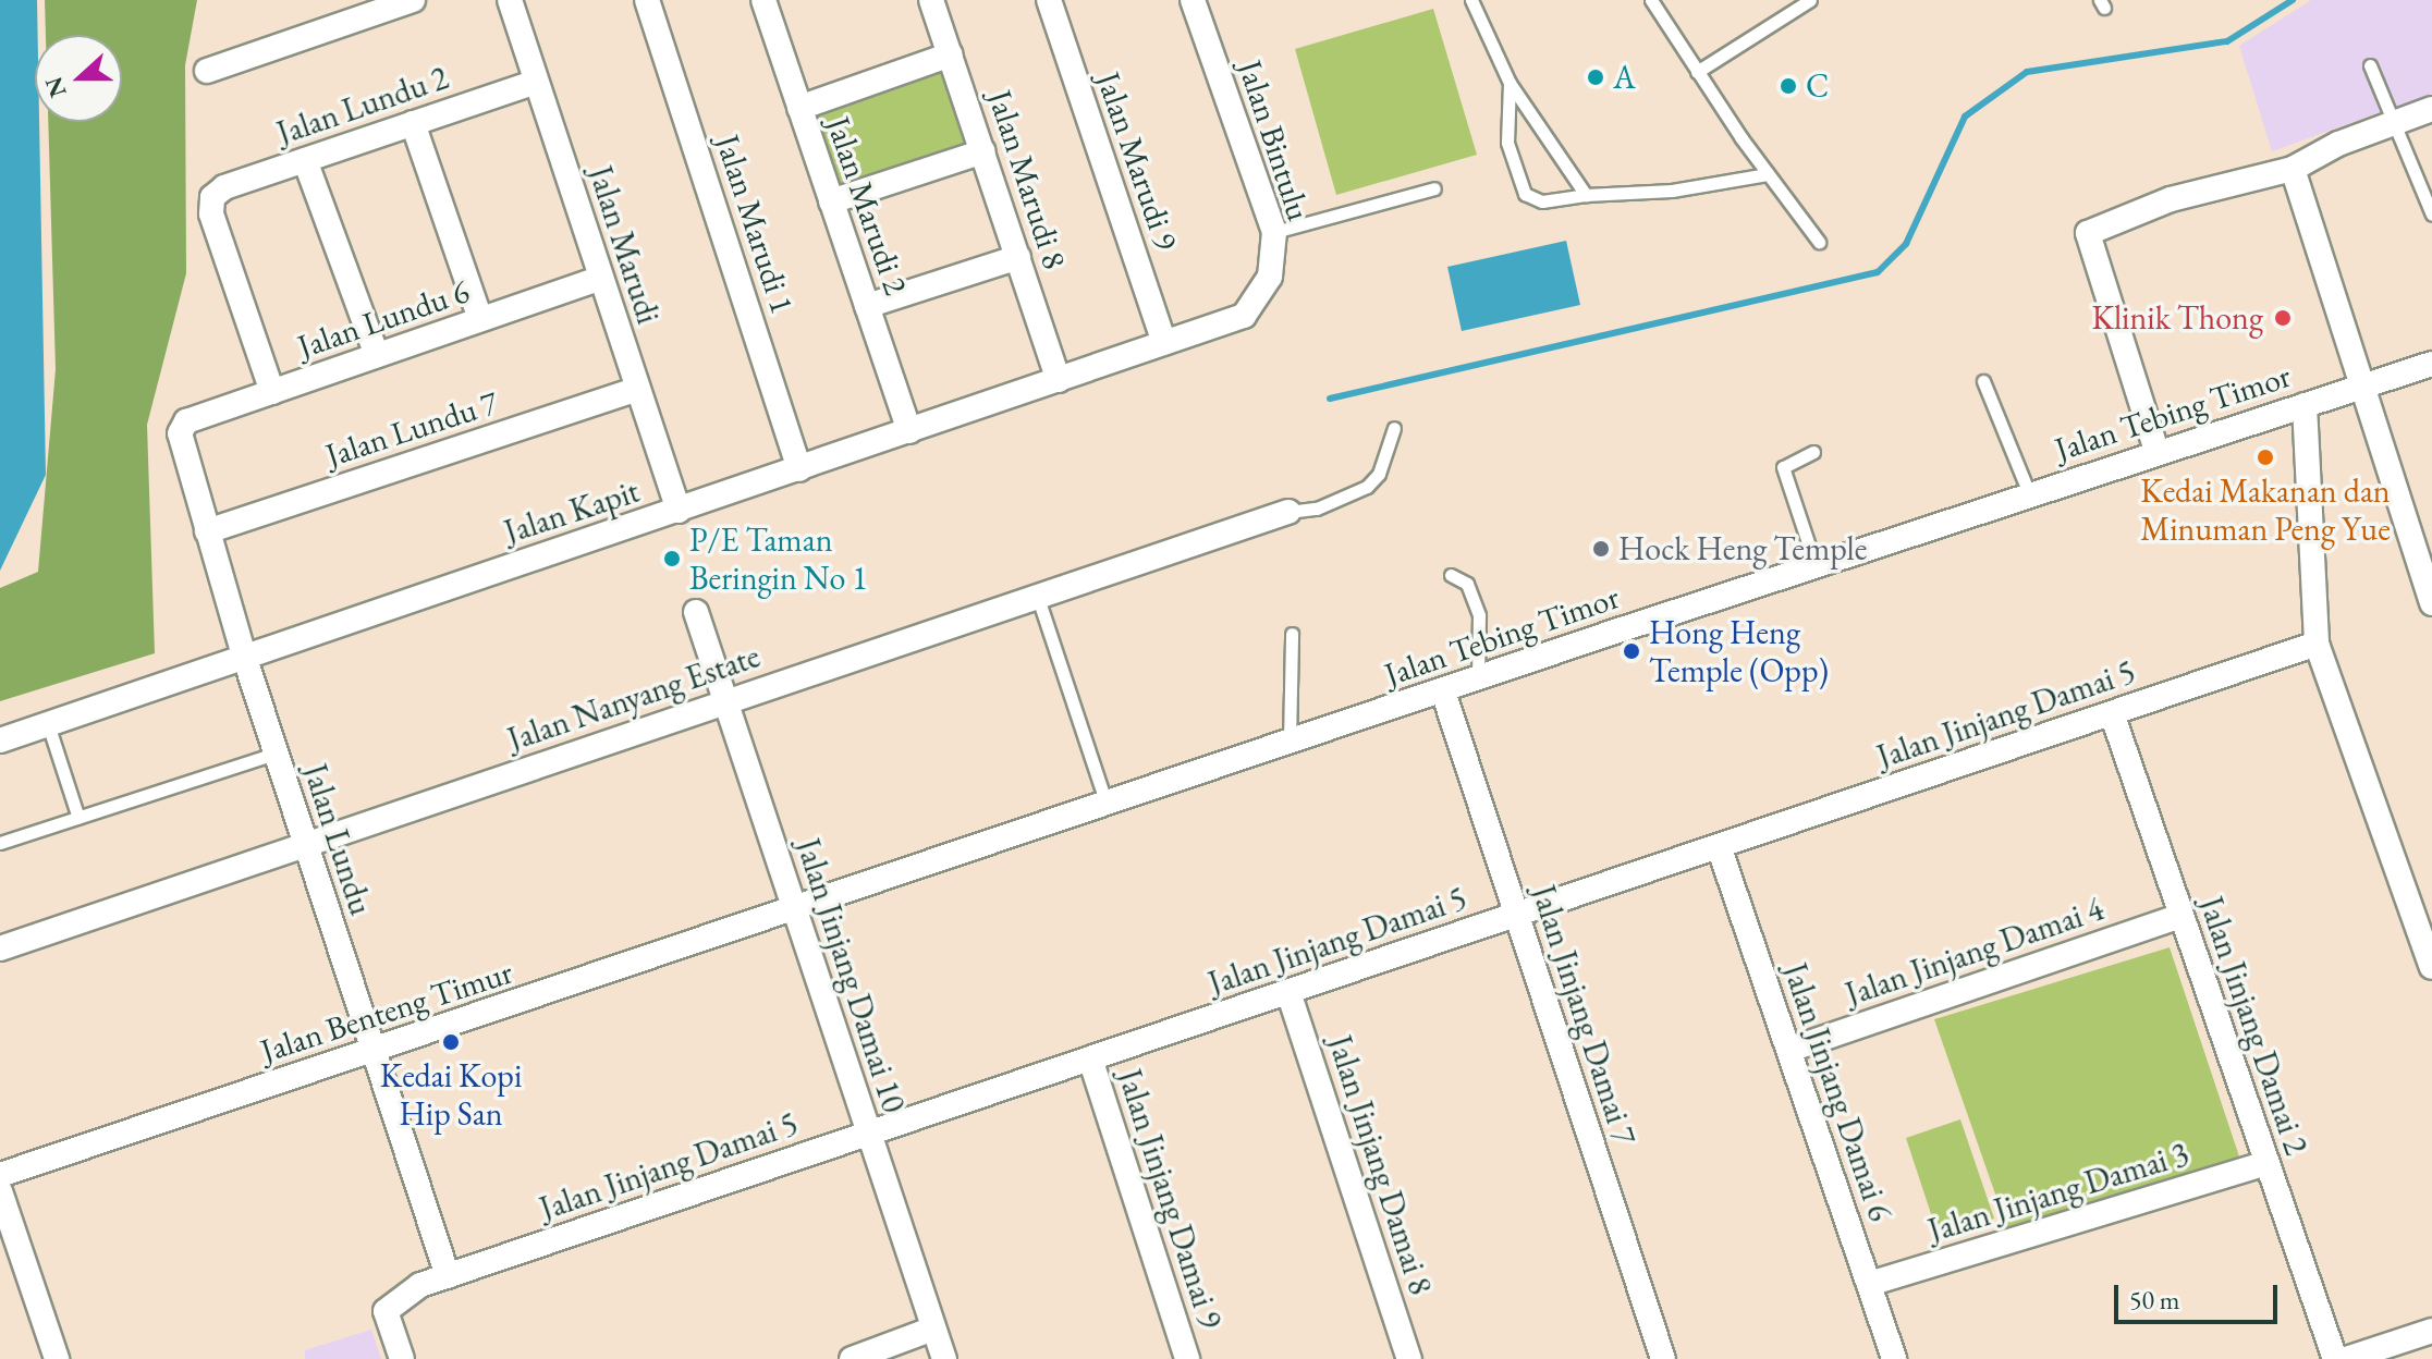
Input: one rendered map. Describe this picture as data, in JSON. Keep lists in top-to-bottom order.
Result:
{
  "streets": {
    "street": [
      "Jalan Lundu 2",
      "Jalan Bintulu",
      "Jalan Marudi 9",
      "Jalan Marudi 8",
      "Jalan Marudi 2",
      "Jalan Marudi 1",
      "Jalan Marudi",
      "Jalan Lundu 6",
      "Jalan Tebing Timor",
      "Jalan Lundu 7",
      "Jalan Kapit",
      "Jalan Nanyang Estate",
      "Jalan Jinjang Damai 5",
      "Jalan Lundu",
      "Jalan Jinjang Damai 4",
      "Jalan Jinjang Damai 10",
      "Jalan Benteng Timur",
      "Jalan Jinjang Damai 7",
      "Jalan Jinjang Damai 2",
      "Jalan Jinjang Damai 6",
      "Jalan Jinjang Damai 8",
      "Jalan Jinjang Damai 3",
      "Jalan Jinjang Damai 9"
    ]
  },
  "crossings": [
    ["Jalan Lundu 2", "Jalan Marudi"],
    ["Jalan Lundu 2", "Jalan Lundu 6"],
    ["Jalan Bintulu", "Jalan Marudi 9"],
    ["Jalan Bintulu", "Jalan Kapit"],
    ["Jalan Marudi 9", "Jalan Kapit"],
    ["Jalan Marudi 8", "Jalan Kapit"],
    ["Jalan Marudi 2", "Jalan Kapit"],
    ["Jalan Marudi 1", "Jalan Kapit"],
    ["Jalan Marudi", "Jalan Lundu 6"],
    ["Jalan Marudi", "Jalan Lundu 7"],
    ["Jalan Marudi", "Jalan Kapit"],
    ["Jalan Lundu 6", "Jalan Lundu"],
    ["Jalan Tebing Timor", "Jalan Jinjang Damai 10"],
    ["Jalan Tebing Timor", "Jalan Benteng Timur"],
    ["Jalan Tebing Timor", "Jalan Jinjang Damai 7"],
    ["Jalan Lundu 7", "Jalan Lundu"],
    ["Jalan Kapit", "Jalan Lundu"],
    ["Jalan Nanyang Estate", "Jalan Lundu"],
    ["Jalan Nanyang Estate", "Jalan Jinjang Damai 10"],
    ["Jalan Jinjang Damai 5", "Jalan Lundu"],
    ["Jalan Jinjang Damai 5", "Jalan Jinjang Damai 10"],
    ["Jalan Jinjang Damai 5", "Jalan Jinjang Damai 7"],
    ["Jalan Jinjang Damai 5", "Jalan Jinjang Damai 2"],
    ["Jalan Jinjang Damai 5", "Jalan Jinjang Damai 6"],
    ["Jalan Jinjang Damai 5", "Jalan Jinjang Damai 8"],
    ["Jalan Jinjang Damai 5", "Jalan Jinjang Damai 9"],
    ["Jalan Lundu", "Jalan Benteng Timur"],
    ["Jalan Jinjang Damai 4", "Jalan Jinjang Damai 2"],
    ["Jalan Jinjang Damai 4", "Jalan Jinjang Damai 6"],
    ["Jalan Jinjang Damai 10", "Jalan Benteng Timur"],
    ["Jalan Jinjang Damai 2", "Jalan Jinjang Damai 3"],
    ["Jalan Jinjang Damai 6", "Jalan Jinjang Damai 3"]
  ],
  "places": [
    "A",
    "C",
    "Klinik Thong",
    "Kedai Makanan dan Minuman Peng Yue",
    "Hock Heng Temple",
    "P/E Taman Beringin No 1",
    "Hong Heng Temple (Opp)",
    "Kedai Kopi Hip San"
  ],
  "scale_bar": "50 m",
  "north": "left"
}
